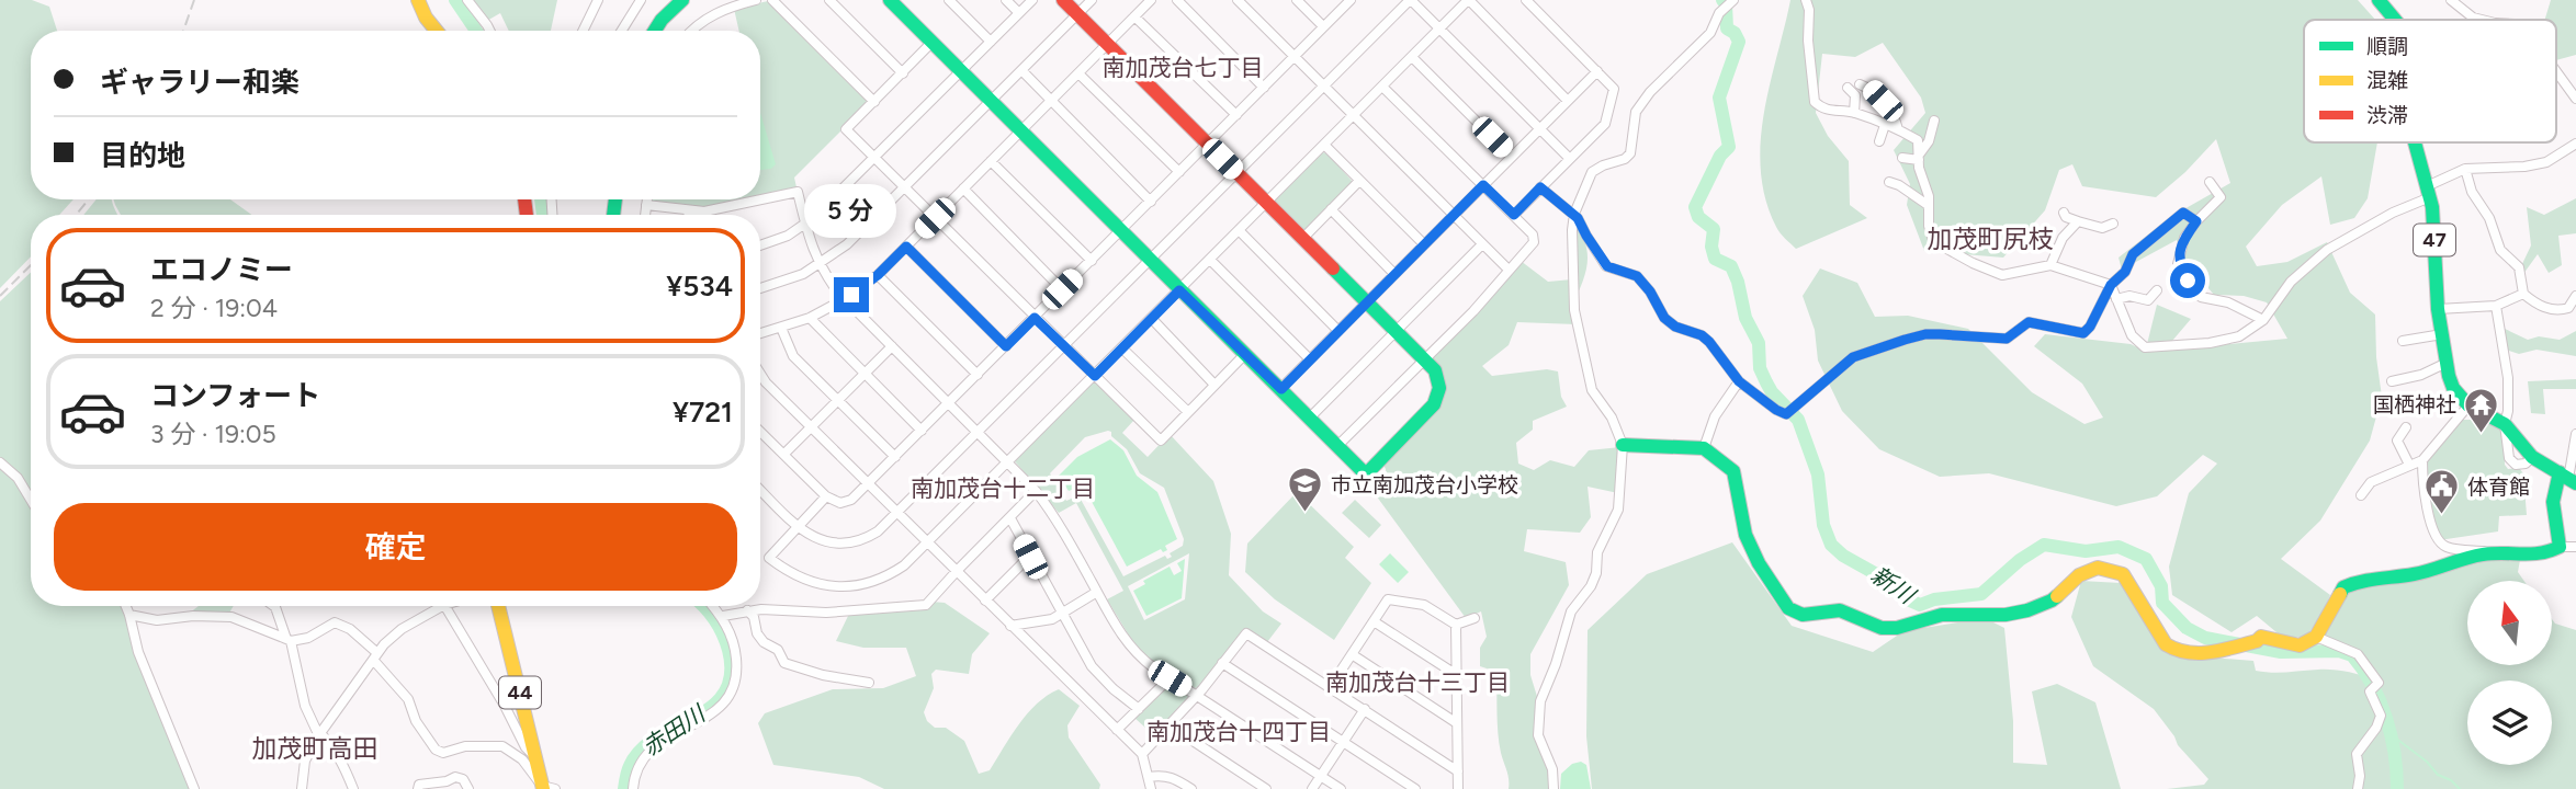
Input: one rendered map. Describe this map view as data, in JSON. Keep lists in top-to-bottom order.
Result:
{
  "streets": {
    "street": ["47", "44"]
  },
  "districts": [
    "南加茂台七丁目",
    "加茂町尻枝",
    "南加茂台十二丁目",
    "南加茂台十三丁目",
    "南加茂台十四丁目",
    "加茂町高田"
  ],
  "water": ["新川", "赤田川"],
  "places": {
    "temple": ["国栖神社"],
    "school or university": ["市立南加茂台小学校"],
    "public building": ["体育館"]
  },
  "legend": ["順調", "混雑", "渋滞"],
  "north": "top",
  "page": {
    "banner": ["ギャラリー和楽", "目的地"],
    "bubble": "5 分",
    "list": [
      {
        "name": "エコノミー",
        "note": "2 分 · 19:04",
        "value": "¥534"
      },
      {
        "name": "コンフォート",
        "note": "3 分 · 19:05",
        "value": "¥721"
      }
    ],
    "buttons": "確定"
  }
}
